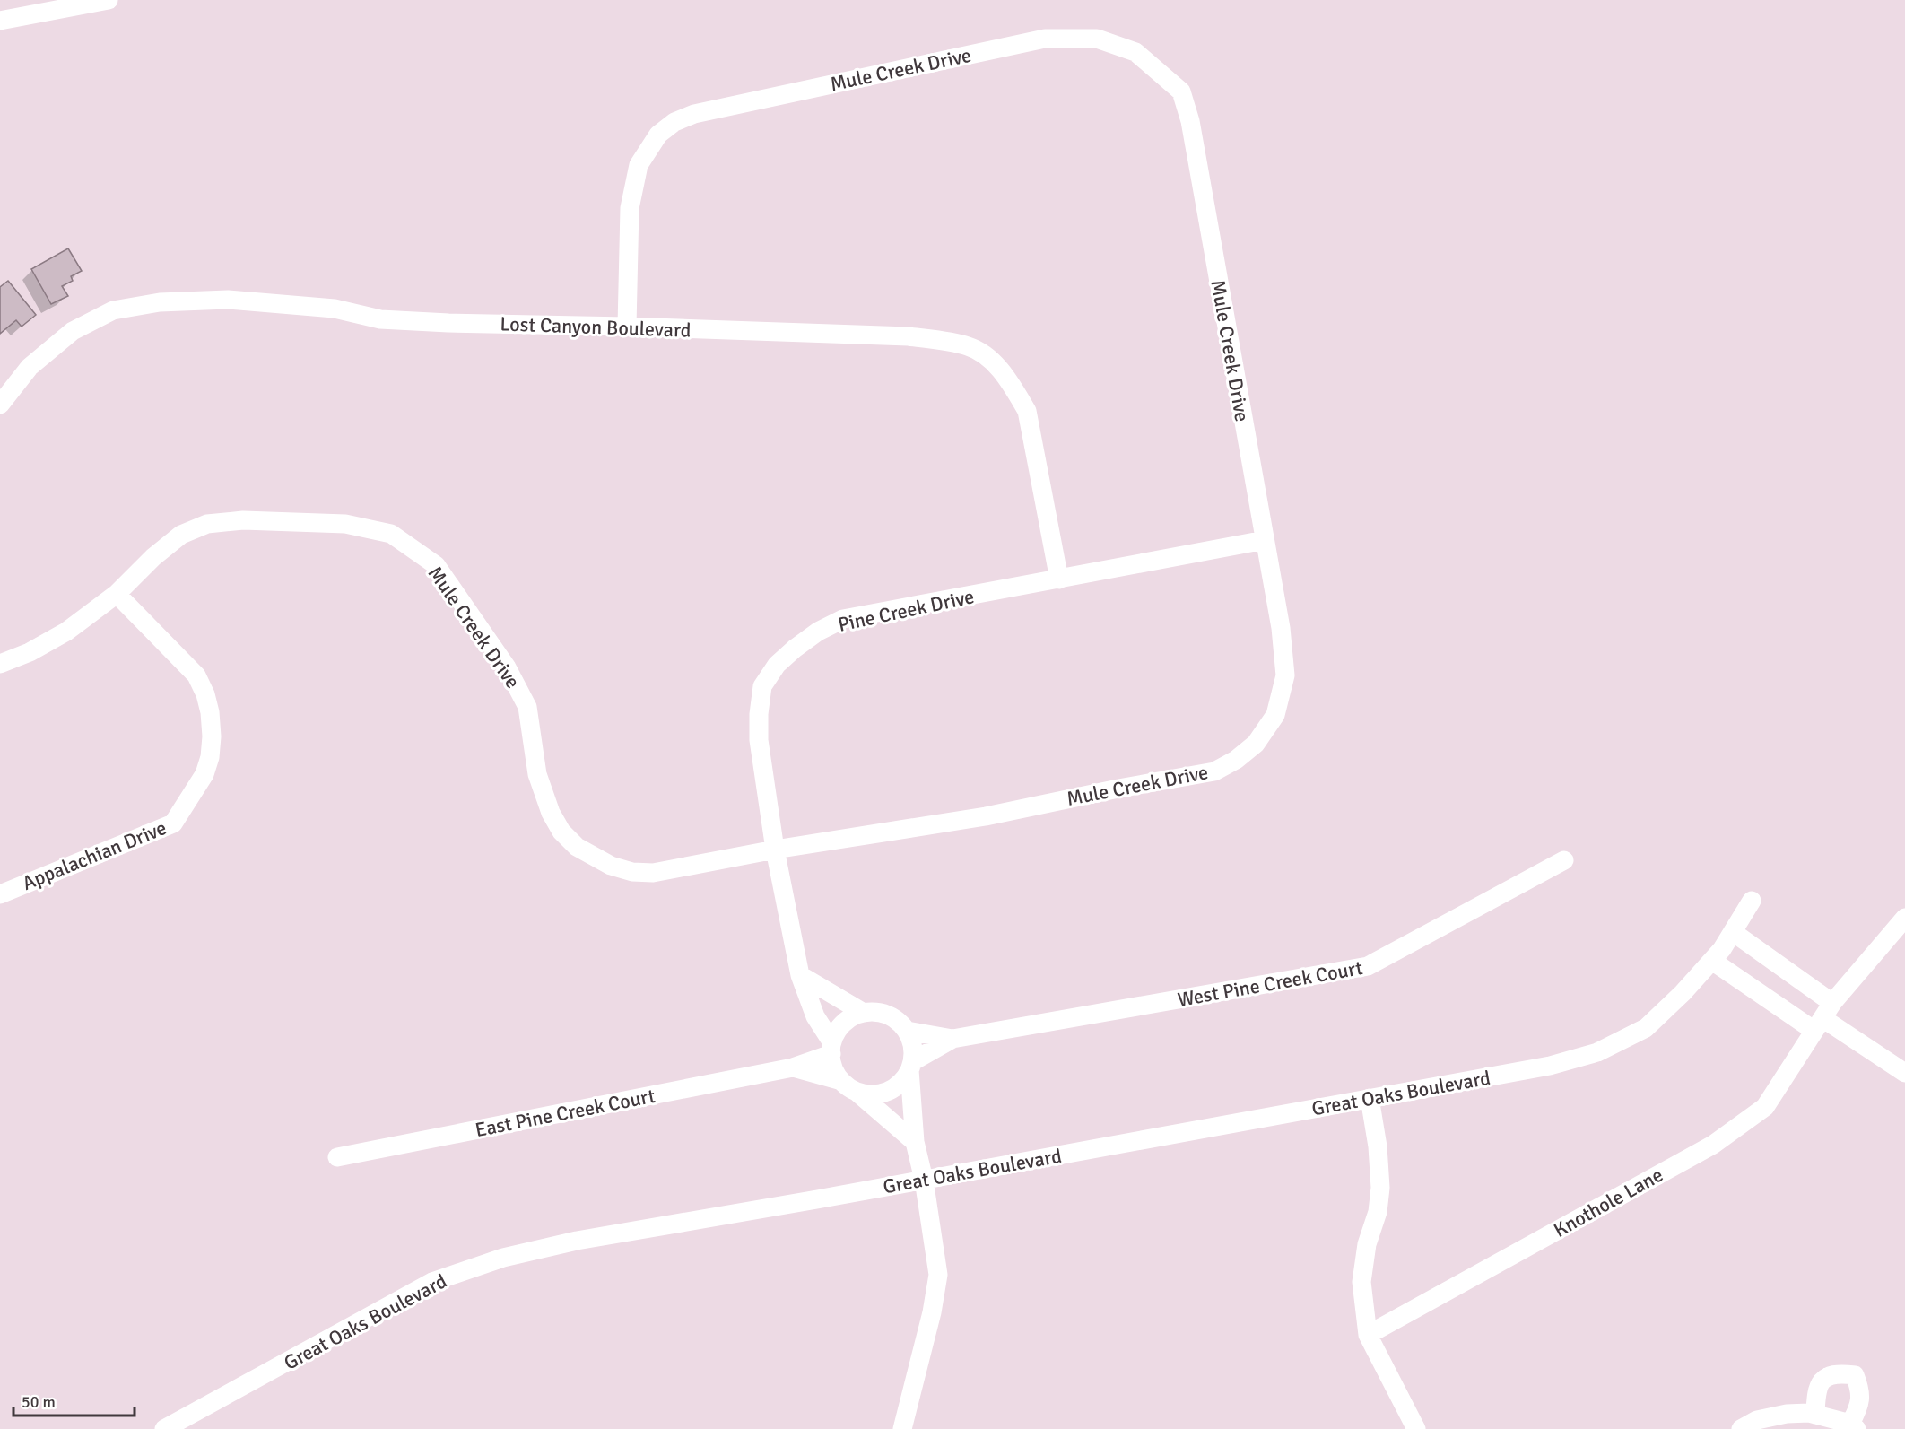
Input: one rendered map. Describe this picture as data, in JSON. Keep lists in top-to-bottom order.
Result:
{
  "streets": {
    "street": [
      "Mule Creek Drive",
      "Lost Canyon Boulevard",
      "Pine Creek Drive",
      "Appalachian Drive",
      "West Pine Creek Court",
      "Great Oaks Boulevard",
      "East Pine Creek Court",
      "Knothole Lane"
    ]
  },
  "crossings": [
    ["Mule Creek Drive", "Lost Canyon Boulevard"],
    ["Mule Creek Drive", "Pine Creek Drive"],
    ["Mule Creek Drive", "Appalachian Drive"],
    ["Lost Canyon Boulevard", "Pine Creek Drive"],
    ["Pine Creek Drive", "West Pine Creek Court"],
    ["Pine Creek Drive", "East Pine Creek Court"],
    ["West Pine Creek Court", "East Pine Creek Court"]
  ],
  "scale_bar": "50 m"
}
